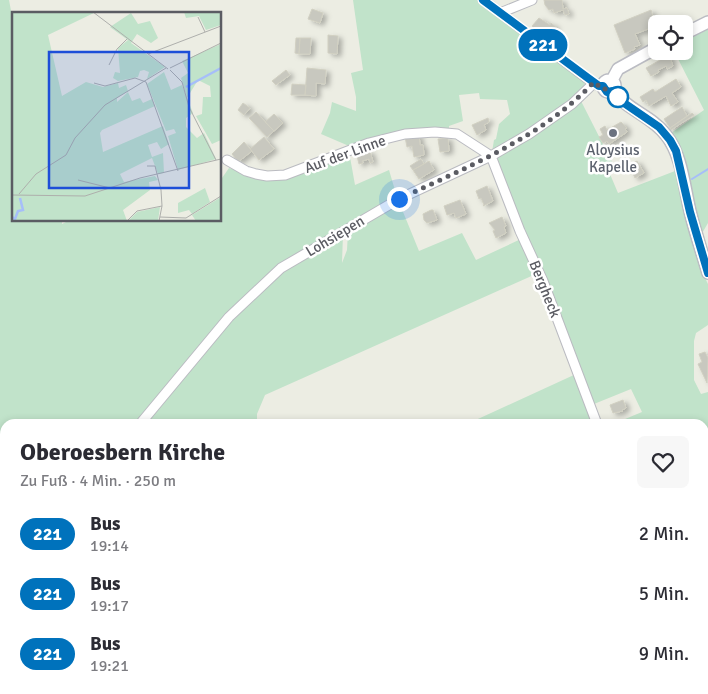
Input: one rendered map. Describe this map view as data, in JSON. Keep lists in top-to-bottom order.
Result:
{
  "streets": {
    "street": ["Auf der Linne", "Lohsiepen", "Bergheck"]
  },
  "crossings": [
    ["Auf der Linne", "Lohsiepen"],
    ["Auf der Linne", "Bergheck"],
    ["Lohsiepen", "Bergheck"]
  ],
  "places": ["Aloysius Kapelle"],
  "lines": ["bus line 221"],
  "page": {
    "on_map": "221",
    "heading": ["Oberoesbern Kirche", "Zu Fuß · 4 Min. · 250 m"],
    "list": [
      {
        "mark": "221",
        "name": "Bus",
        "note": "19:14",
        "value": "2 Min."
      },
      {
        "mark": "221",
        "name": "Bus",
        "note": "19:17",
        "value": "5 Min."
      },
      {
        "mark": "221",
        "name": "Bus",
        "note": "19:21",
        "value": "9 Min."
      }
    ]
  }
}
